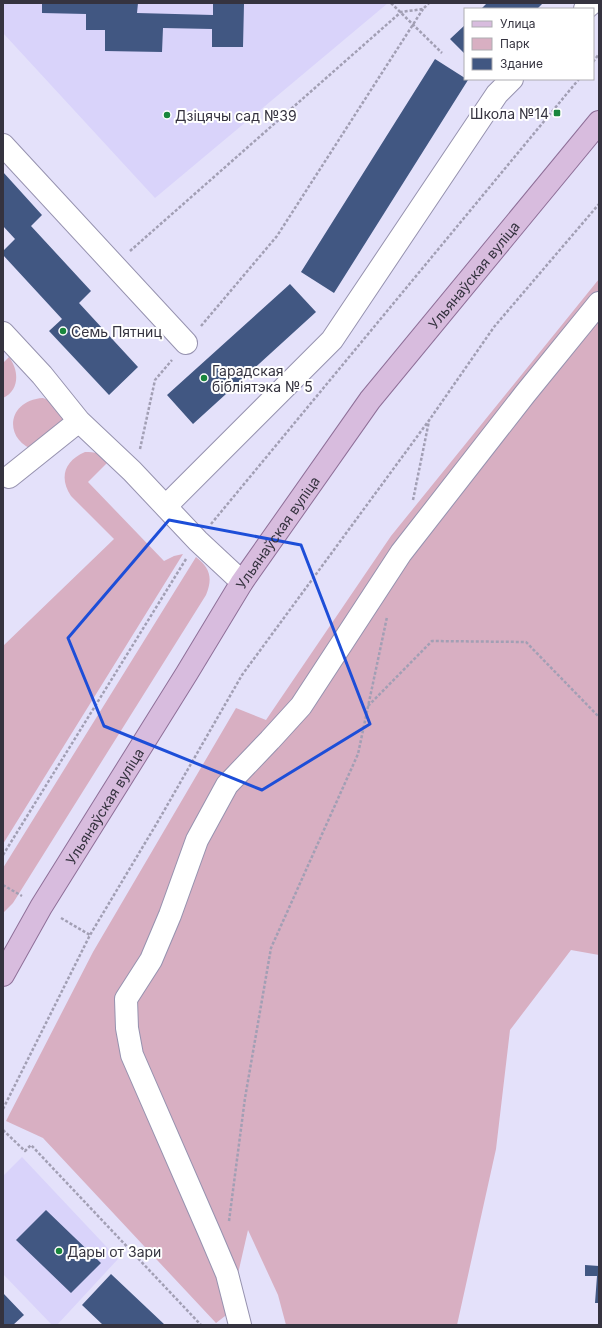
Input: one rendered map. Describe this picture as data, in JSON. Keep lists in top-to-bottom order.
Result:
{
  "streets": {
    "main road": ["Ульянаўская вуліца"]
  },
  "places": {
    "transit": ["Школа №14"],
    "other": [
      "Дзіцячы сад №39",
      "Семь Пятниц",
      "Гарадская бібліятэка № 5",
      "Дары от Зари"
    ]
  },
  "legend": ["Улица", "Парк", "Здание"]
}
